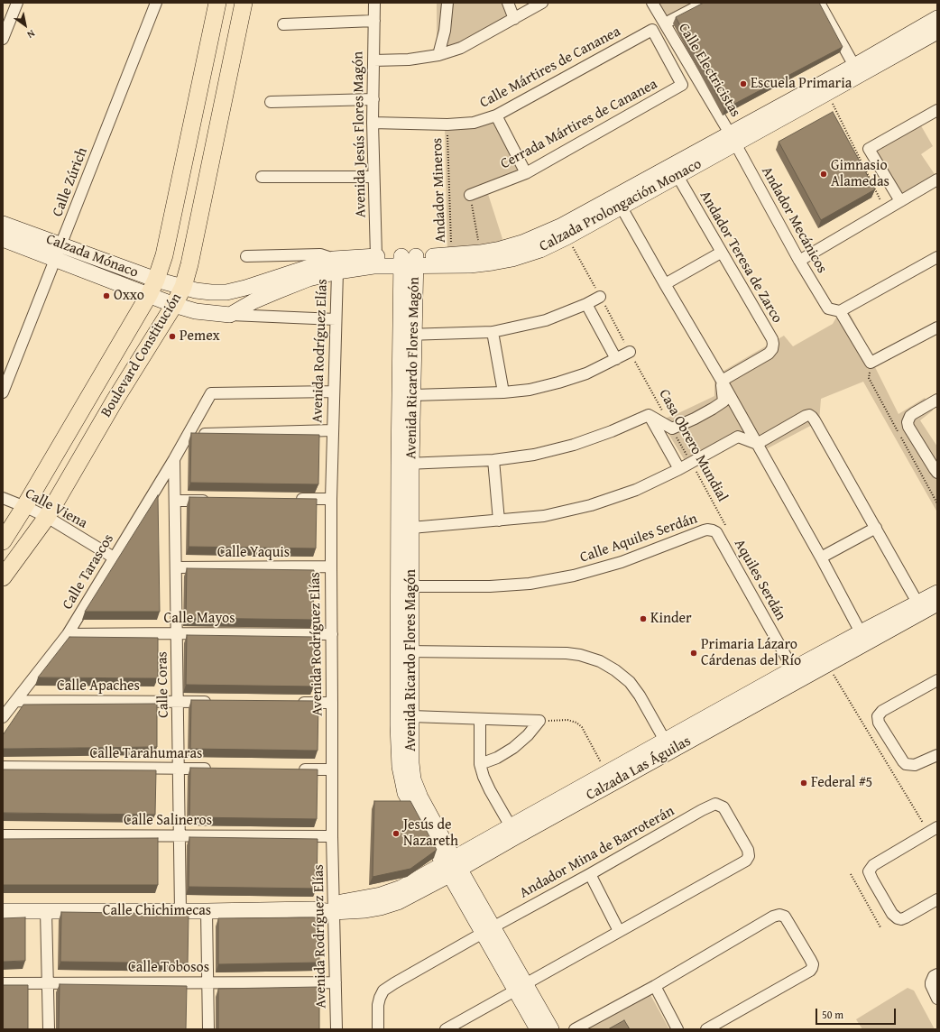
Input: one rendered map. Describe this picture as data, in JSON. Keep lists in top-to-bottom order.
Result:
{
  "streets": {
    "main road": ["Boulevard Constitución"],
    "street": [
      "Calle Mártires de Cananea",
      "Calle Electricistas",
      "Cerrada Mártires de Cananea",
      "Avenida Jesús Flores Magón",
      "Calle Zúrich",
      "Calzada Prolongación Monaco",
      "Andador Mecánicos",
      "Calzada Mónaco",
      "Andador Teresa de Zarco",
      "Avenida Rodríguez Elías",
      "Avenida Ricardo Flores Magón",
      "Calle Viena",
      "Calle Aquiles Serdán",
      "Calle Yaquis",
      "Calle Tarascos",
      "Aquiles Serdán",
      "Calle Mayos",
      "Calle Coras",
      "Calle Apaches",
      "Calle Tarahumaras",
      "Calzada Las Águilas",
      "Calle Salineros",
      "Andador Mina de Barroterán",
      "Calle Chichimecas",
      "Calle Tobosos"
    ],
    "path": ["Andador Mineros", "Casa Obrero Mundial"]
  },
  "crossings": [
    ["Calle Mártires de Cananea", "Cerrada Mártires de Cananea"],
    ["Calle Mártires de Cananea", "Avenida Jesús Flores Magón"],
    ["Calle Mártires de Cananea", "Andador Mineros"],
    ["Calle Electricistas", "Calzada Prolongación Monaco"],
    ["Calle Electricistas", "Andador Mecánicos"],
    ["Avenida Jesús Flores Magón", "Calzada Prolongación Monaco"],
    ["Calle Zúrich", "Calzada Mónaco"],
    ["Andador Mineros", "Calzada Prolongación Monaco"],
    ["Calzada Prolongación Monaco", "Andador Mecánicos"],
    ["Calzada Prolongación Monaco", "Calzada Mónaco"],
    ["Calzada Prolongación Monaco", "Andador Teresa de Zarco"],
    ["Calzada Prolongación Monaco", "Avenida Rodríguez Elías"],
    ["Calzada Prolongación Monaco", "Boulevard Constitución"],
    ["Calzada Prolongación Monaco", "Avenida Ricardo Flores Magón"],
    ["Calzada Prolongación Monaco", "Casa Obrero Mundial"],
    ["Calzada Mónaco", "Boulevard Constitución"],
    ["Avenida Rodríguez Elías", "Calle Yaquis"],
    ["Avenida Rodríguez Elías", "Calle Tarascos"],
    ["Avenida Rodríguez Elías", "Calle Mayos"],
    ["Avenida Rodríguez Elías", "Calzada Las Águilas"],
    ["Avenida Rodríguez Elías", "Calle Salineros"],
    ["Avenida Rodríguez Elías", "Calle Chichimecas"],
    ["Avenida Rodríguez Elías", "Calle Tobosos"],
    ["Boulevard Constitución", "Calle Viena"],
    ["Avenida Ricardo Flores Magón", "Calle Aquiles Serdán"],
    ["Avenida Ricardo Flores Magón", "Calzada Las Águilas"],
    ["Avenida Ricardo Flores Magón", "Andador Mina de Barroterán"],
    ["Calle Viena", "Calle Tarascos"],
    ["Calle Aquiles Serdán", "Aquiles Serdán"],
    ["Calle Yaquis", "Calle Coras"],
    ["Calle Tarascos", "Calle Mayos"],
    ["Calle Tarascos", "Calle Coras"],
    ["Calle Tarascos", "Calle Apaches"],
    ["Aquiles Serdán", "Calzada Las Águilas"],
    ["Calle Mayos", "Calle Coras"],
    ["Calle Coras", "Calle Apaches"],
    ["Calle Coras", "Calle Tarahumaras"],
    ["Calle Coras", "Calle Salineros"],
    ["Calle Coras", "Calle Chichimecas"],
    ["Calzada Las Águilas", "Calle Chichimecas"]
  ],
  "places": [
    "Escuela Primaria",
    "Gimnasio Alamedas",
    "Oxxo",
    "Pemex",
    "Kinder",
    "Primaria Lázaro Cárdenas del Río",
    "Federal #5",
    "Jesús de Nazareth"
  ],
  "scale_bar": "50 m",
  "north": "bottom right"
}
